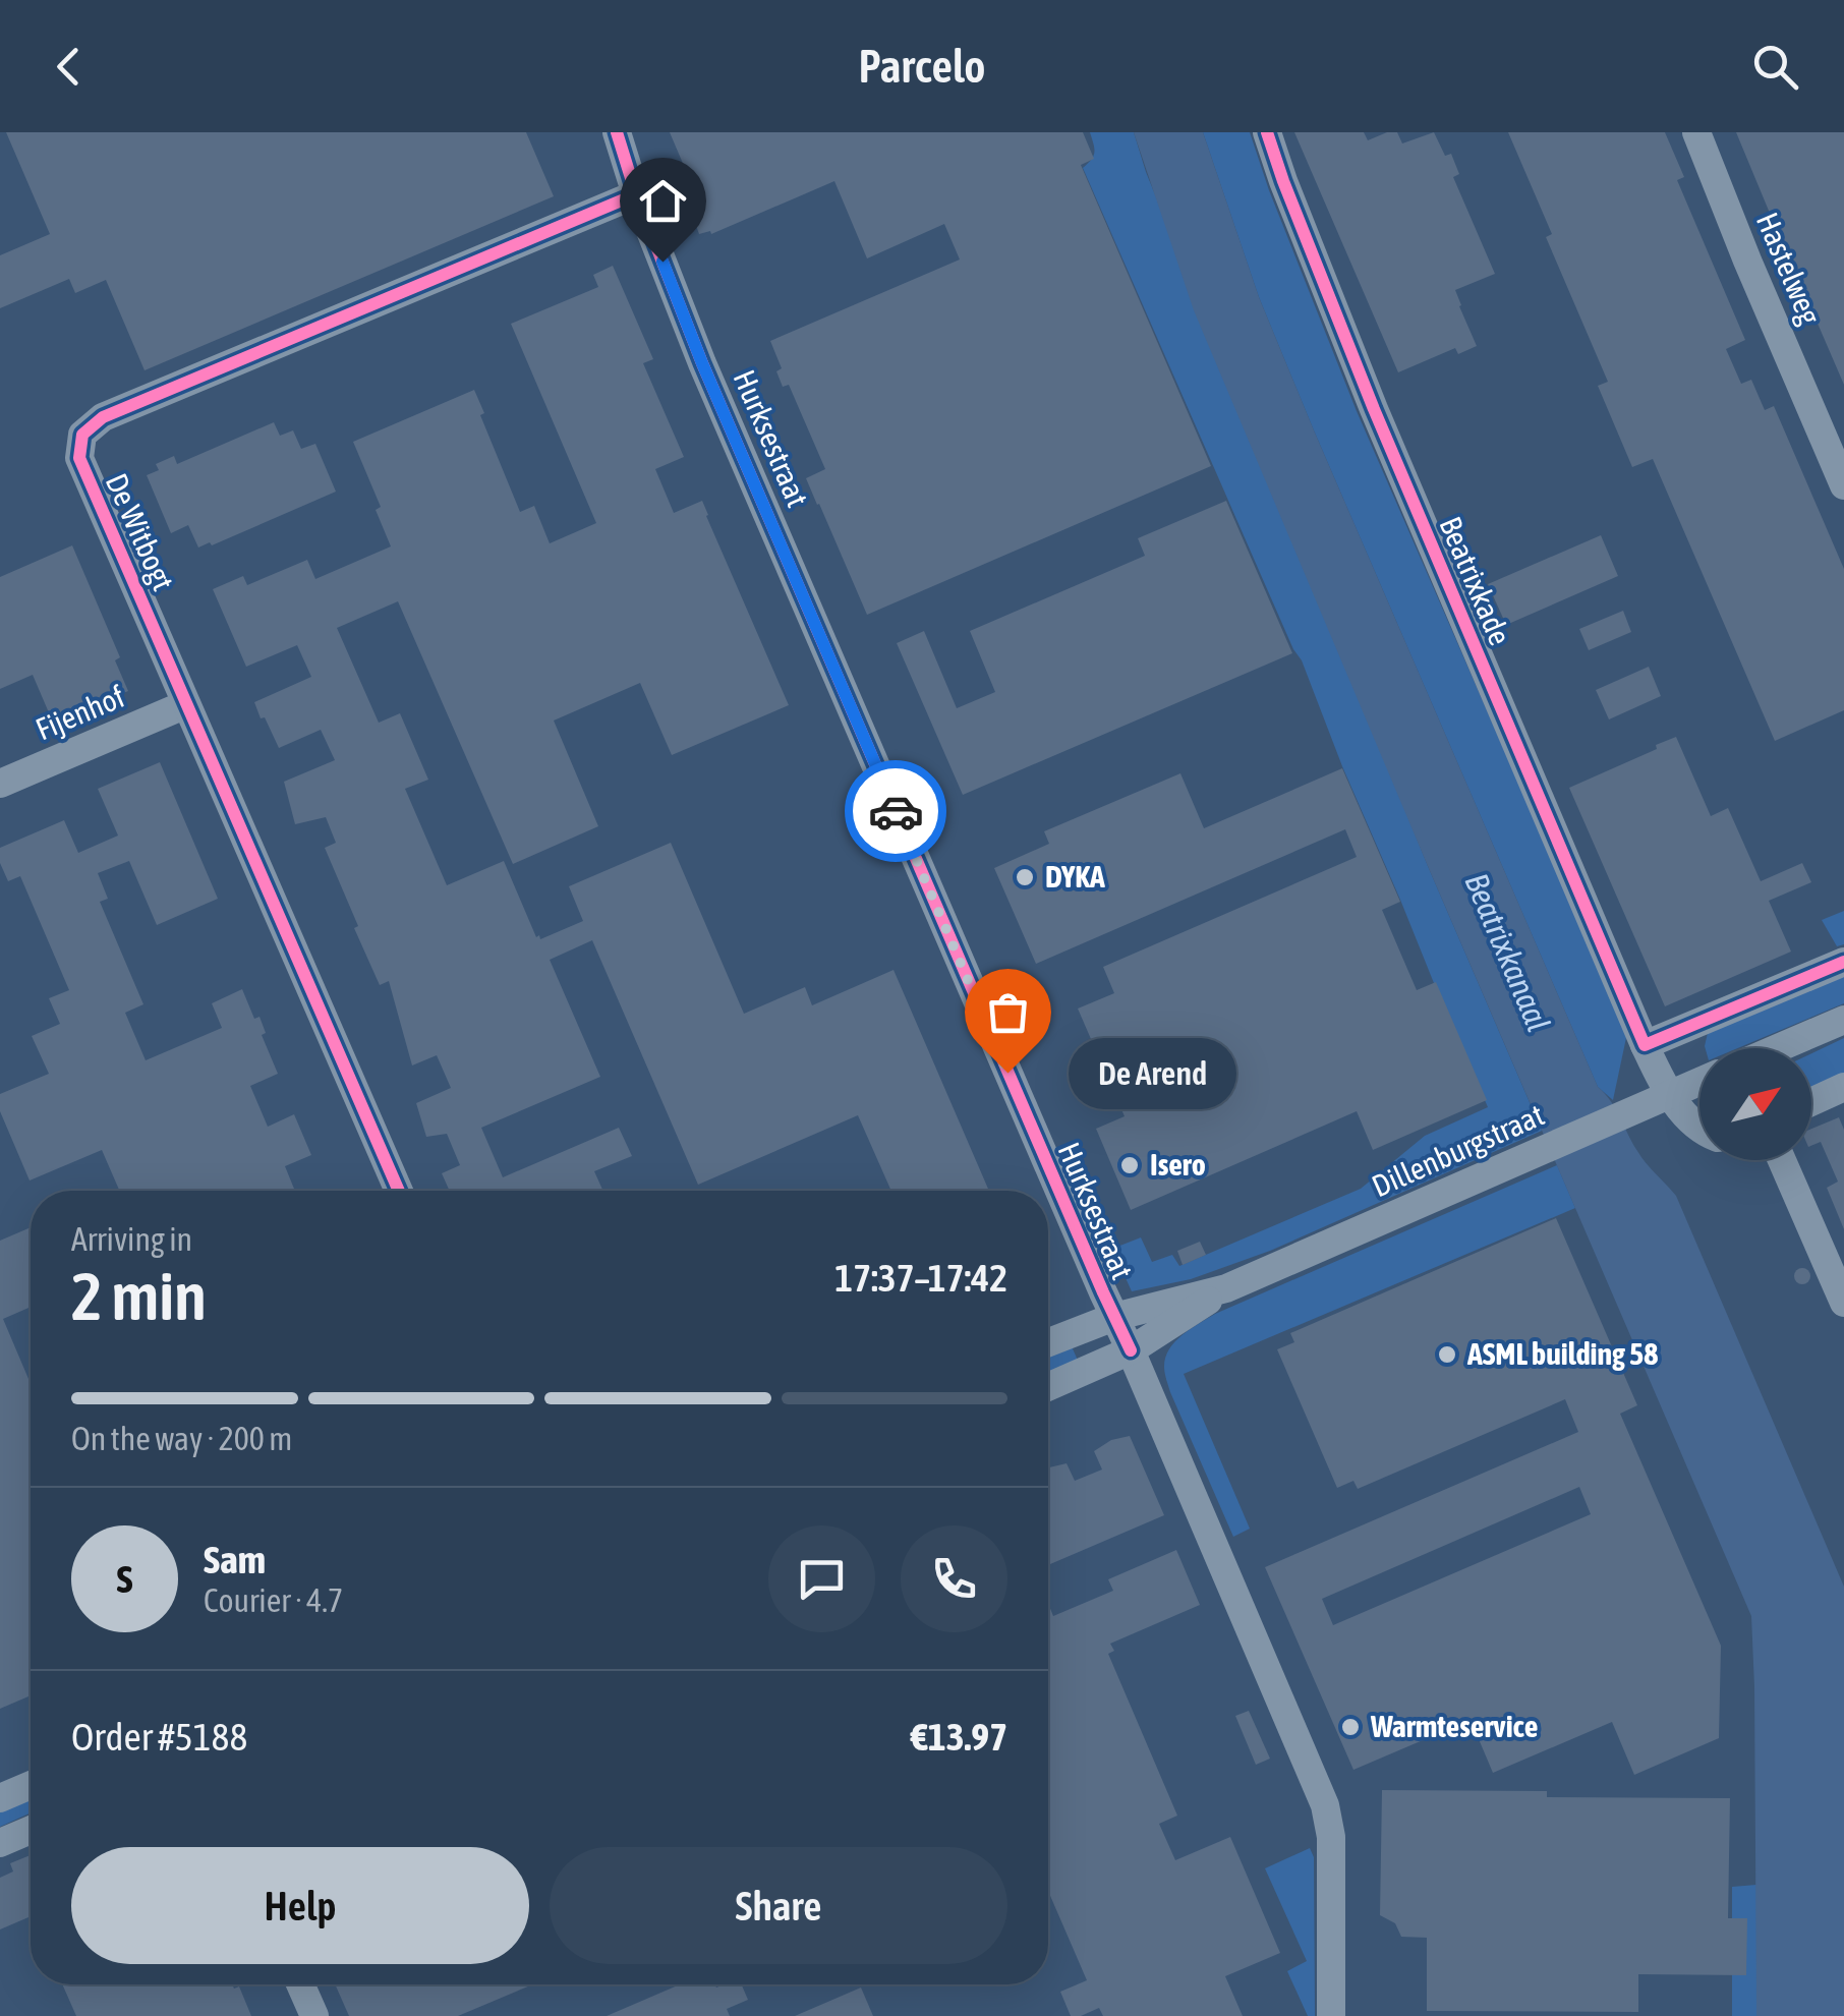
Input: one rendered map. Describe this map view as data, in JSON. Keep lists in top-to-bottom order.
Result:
{
  "streets": {
    "street": [
      "Hastelweg",
      "Hurksestraat",
      "De Witbogt",
      "Beatrixkade",
      "Fijenhof",
      "Dillenburgstraat"
    ]
  },
  "crossings": [
    ["Hurksestraat", "De Witbogt"],
    ["Hurksestraat", "Dillenburgstraat"],
    ["De Witbogt", "Fijenhof"]
  ],
  "water": ["Beatrixkanaal"],
  "places": [
    "DYKA",
    "De Arend",
    "Isero",
    "ASML building 58",
    "Warmteservice"
  ],
  "north": "top right",
  "page": {
    "header": "Parcelo",
    "bubble": "De Arend",
    "heading": ["2 min", "Arriving in", "17:37–17:42"],
    "panel": [
      "Sam",
      "Courier · 4.7",
      "Order #5188",
      "€13.97"
    ],
    "bar": "On the way · 200 m",
    "round": "S",
    "buttons": ["Help", "Share"]
  }
}
